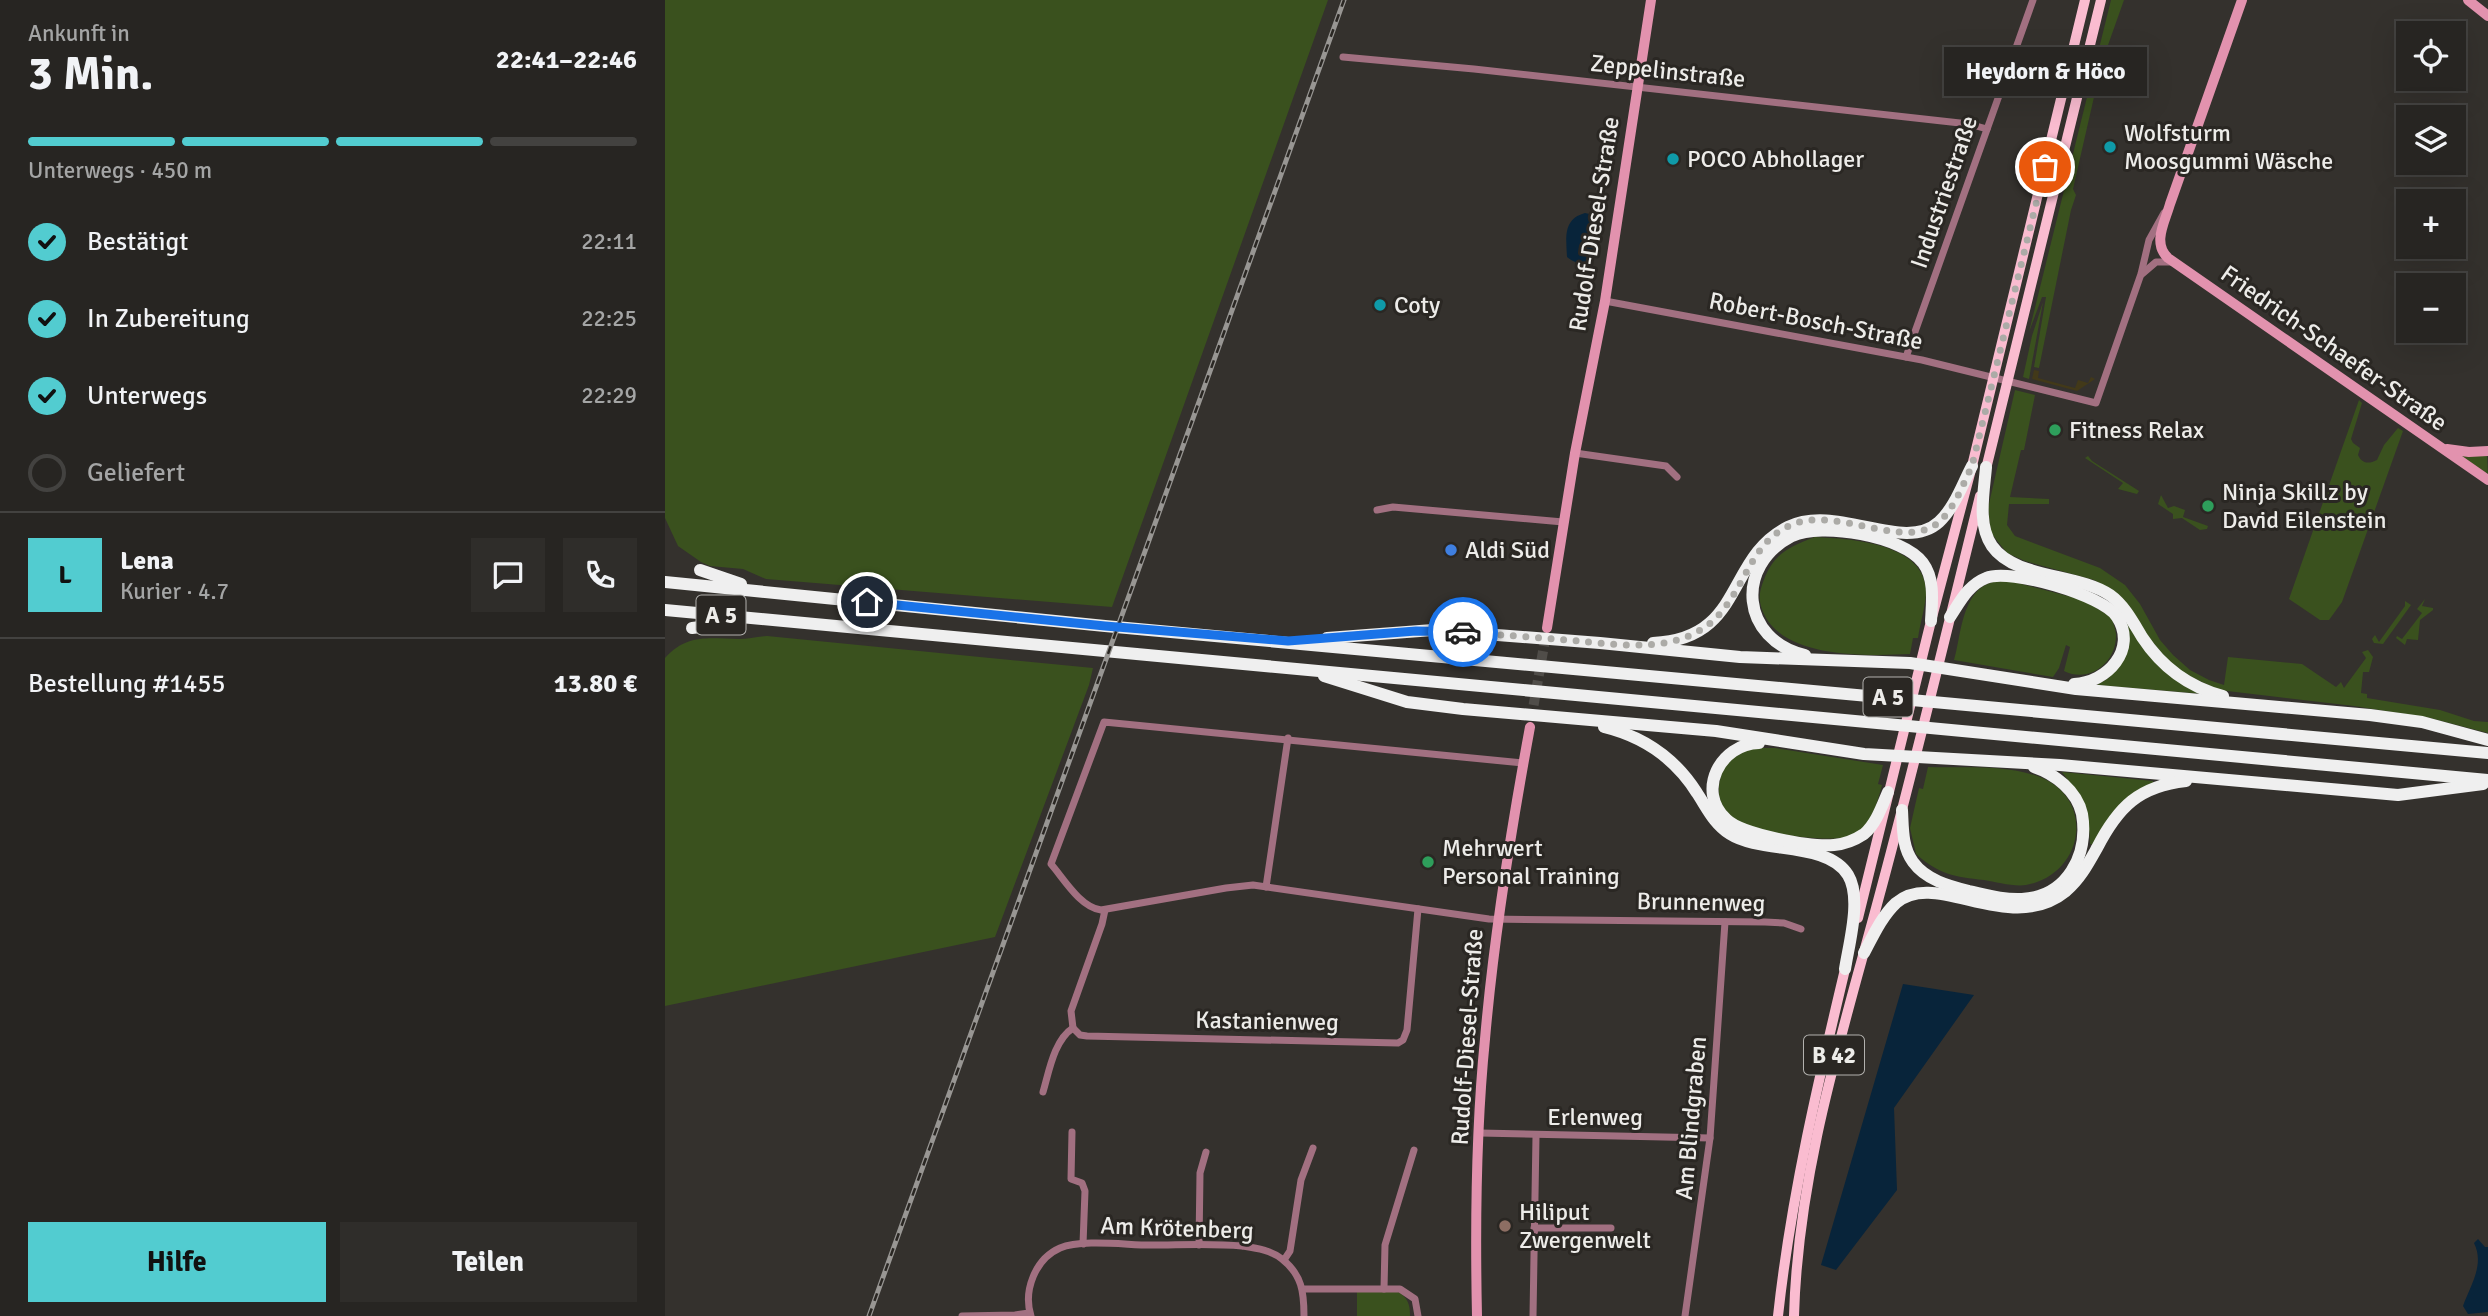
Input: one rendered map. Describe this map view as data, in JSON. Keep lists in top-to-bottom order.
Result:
{
  "streets": {
    "highway": ["A 5"],
    "main road": ["B 42"],
    "street": [
      "Zeppelinstraße",
      "Industriestraße",
      "Rudolf-Diesel-Straße",
      "Robert-Bosch-Straße",
      "Friedrich-Schaefer-Straße",
      "Brunnenweg",
      "Kastanienweg",
      "Erlenweg",
      "Am Blindgraben",
      "Am Krötenberg"
    ]
  },
  "crossings": [
    ["Zeppelinstraße", "Industriestraße"],
    ["Zeppelinstraße", "Rudolf-Diesel-Straße"],
    ["Industriestraße", "Robert-Bosch-Straße"],
    ["Rudolf-Diesel-Straße", "Robert-Bosch-Straße"],
    ["Rudolf-Diesel-Straße", "Brunnenweg"],
    ["Rudolf-Diesel-Straße", "Erlenweg"],
    ["A 5", "B 42"],
    ["Brunnenweg", "Kastanienweg"],
    ["Brunnenweg", "Am Blindgraben"],
    ["Erlenweg", "Am Blindgraben"]
  ],
  "places": [
    "Wolfsturm Moosgummi Wäsche",
    "POCO Abhollager",
    "Heydorn & Höco",
    "Coty",
    "Fitness Relax",
    "Ninja Skillz by David Eilenstein",
    "Aldi Süd",
    "Mehrwert Personal Training",
    "Hiliput Zwergenwelt"
  ],
  "page": {
    "heading": ["3 Min.", "Ankunft in", "22:41–22:46"],
    "panel": [
      "Lena",
      "Kurier · 4.7",
      "Bestellung #1455",
      "13.80 €"
    ],
    "map_buttons": ["+", "−"],
    "bubble": "Heydorn & Höco",
    "bar": "Unterwegs · 450 m",
    "list": [
      ["Bestätigt", "22:11"],
      ["In Zubereitung", "22:25"],
      ["Unterwegs", "22:29"],
      "Geliefert"
    ],
    "round": "L",
    "buttons": ["Hilfe", "Teilen"]
  }
}
